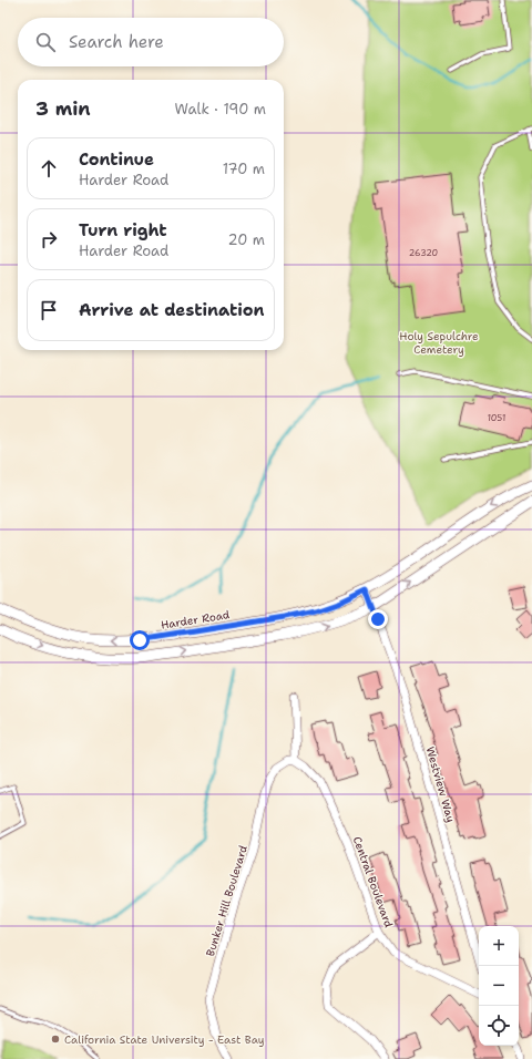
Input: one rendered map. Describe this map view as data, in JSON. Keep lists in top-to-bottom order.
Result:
{
  "streets": {
    "street": [
      "Harder Road",
      "Westview Way",
      "Central Boulevard",
      "Bunker Hill Boulevard"
    ]
  },
  "crossings": [
    ["Central Boulevard", "Bunker Hill Boulevard"]
  ],
  "parks": ["Holy Sepulchre Cemetery"],
  "places": ["California State University - East Bay"],
  "house_numbers": ["26320", "1051"],
  "page": {
    "search": "Search here",
    "heading": ["3 min", "Walk · 190 m"],
    "list": [
      ["Continue", "Harder Road", "170 m"],
      ["Turn right", "Harder Road", "20 m"],
      "Arrive at destination"
    ],
    "map_buttons": ["+", "−"]
  }
}
